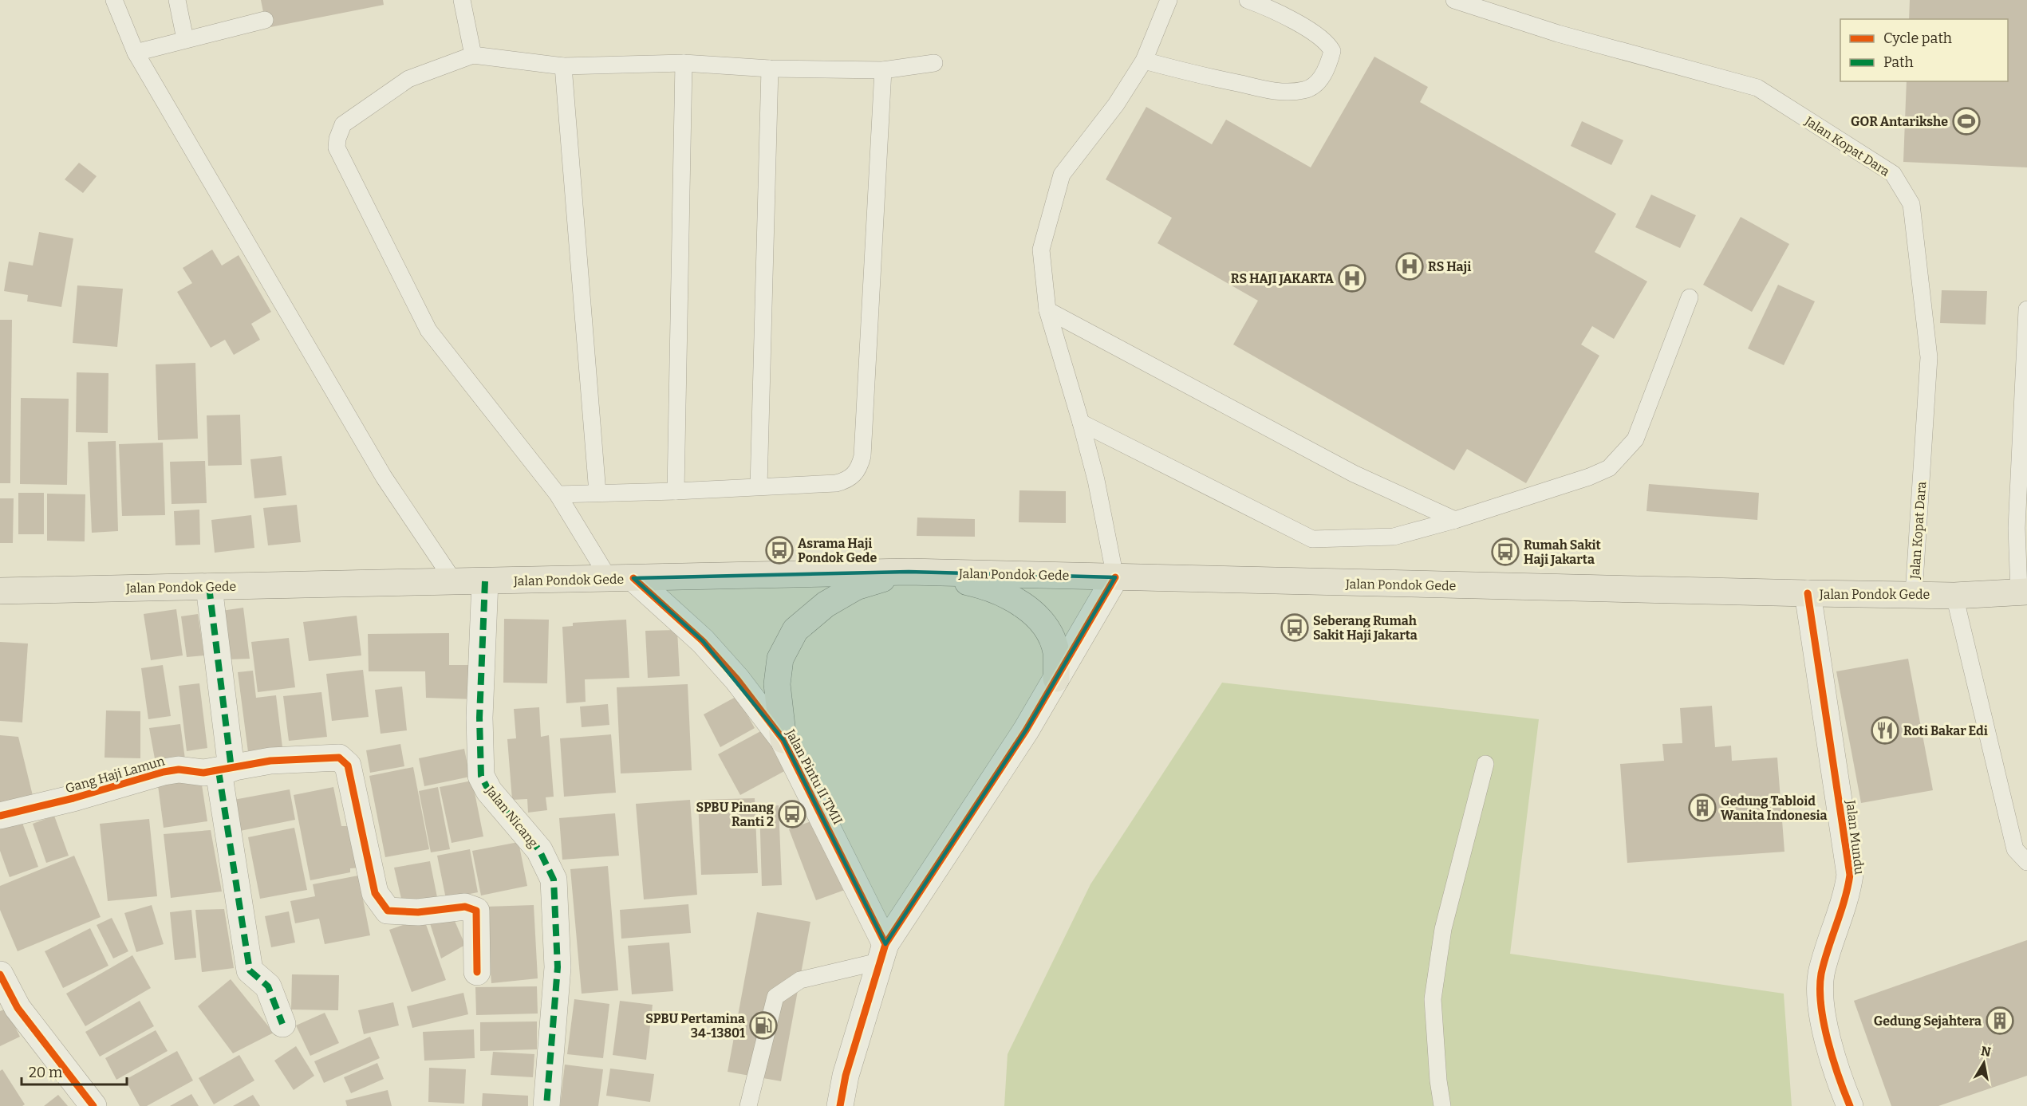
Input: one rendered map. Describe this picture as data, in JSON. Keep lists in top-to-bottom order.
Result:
{
  "streets": {
    "main road": ["Jalan Pondok Gede"],
    "street": [
      "Gang Haji Lamun",
      "Jalan Pintu II TMII",
      "Jalan Nicang",
      "Jalan Mundu"
    ],
    "lane": ["Jalan Kopat Dara"]
  },
  "crossings": [
    ["Jalan Kopat Dara", "Jalan Pondok Gede"],
    ["Jalan Pondok Gede", "Jalan Pintu II TMII"],
    ["Jalan Pondok Gede", "Jalan Nicang"],
    ["Jalan Pondok Gede", "Jalan Mundu"]
  ],
  "places": {
    "sports": ["GOR Antarikshe"],
    "hospital": ["RS Haji", "RS HAJI JAKARTA"],
    "bus stop": [
      "Asrama Haji Pondok Gede",
      "Rumah Sakit Haji Jakarta",
      "Seberang Rumah Sakit Haji Jakarta",
      "SPBU Pinang Ranti 2"
    ],
    "restaurant": ["Roti Bakar Edi"],
    "building": ["Gedung Tabloid Wanita Indonesia", "Gedung Sejahtera"],
    "fuel station": ["SPBU Pertamina 34-13801"]
  },
  "legend": ["Cycle path", "Path"],
  "scale_bar": "20 m",
  "north": "top"
}
